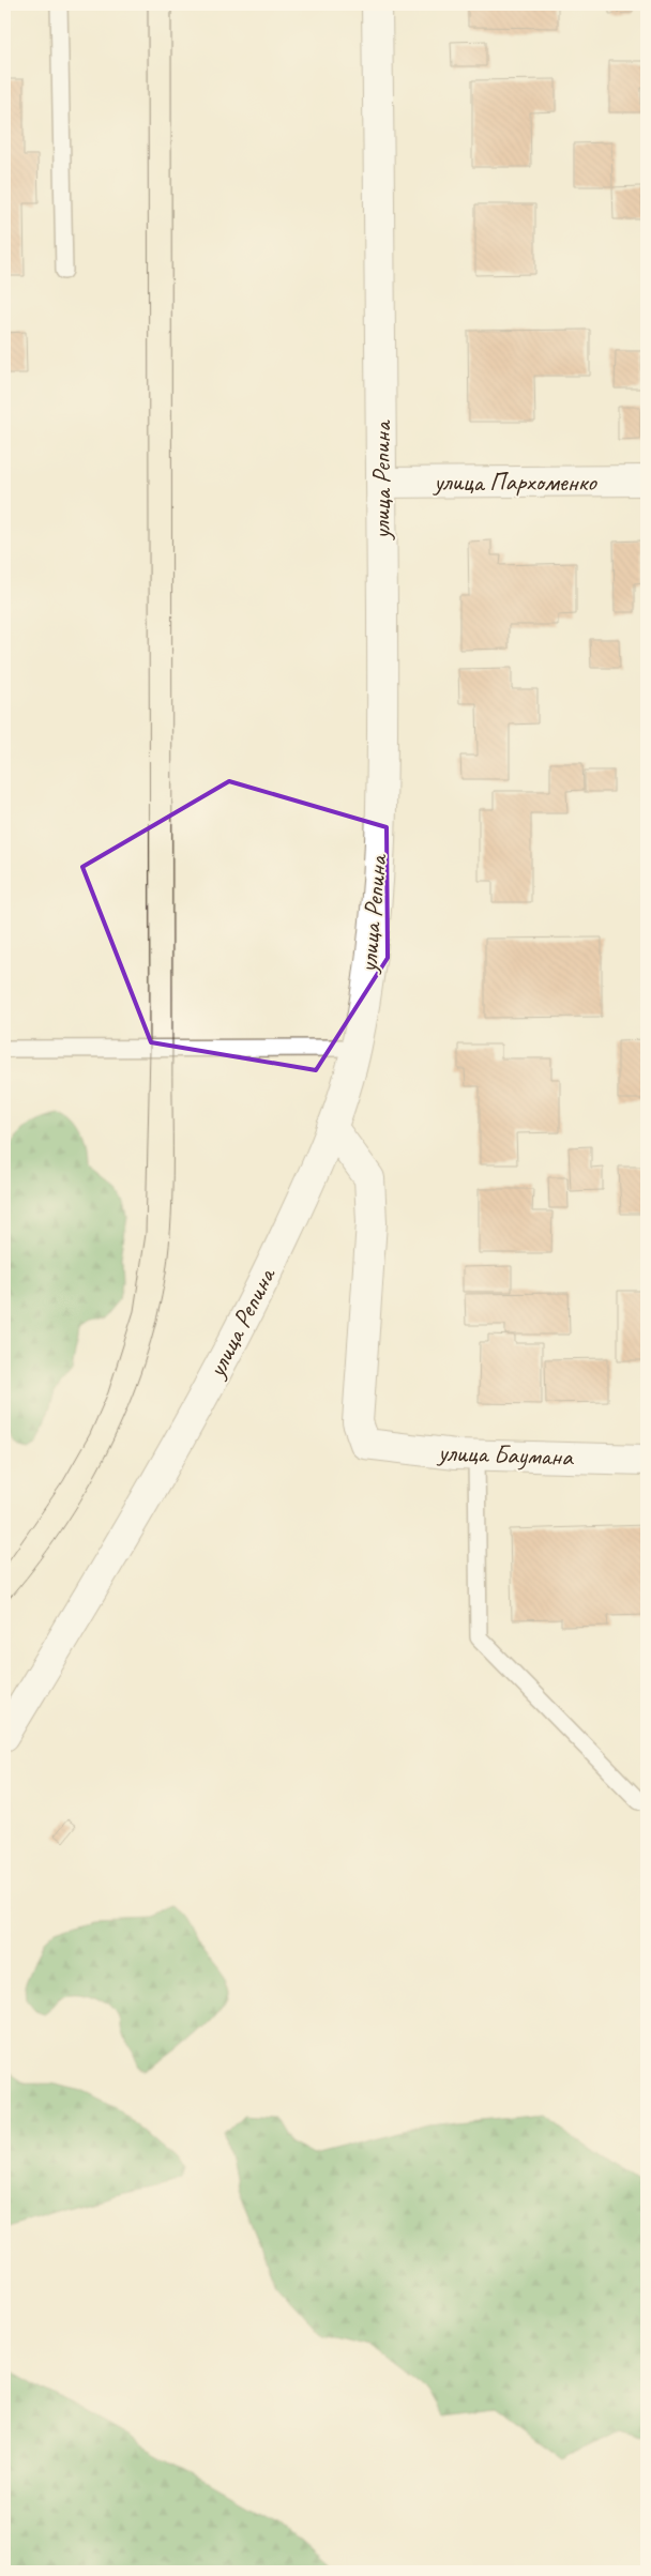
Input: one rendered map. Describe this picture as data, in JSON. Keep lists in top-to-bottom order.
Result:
{
  "streets": {
    "street": ["улица Репина", "улица Пархоменко", "улица Баумана"]
  },
  "crossings": [
    ["улица Репина", "улица Пархоменко"],
    ["улица Репина", "улица Баумана"]
  ]
}
